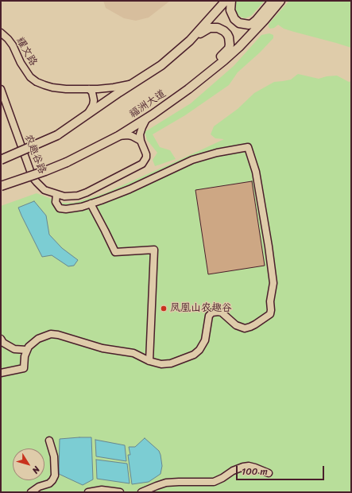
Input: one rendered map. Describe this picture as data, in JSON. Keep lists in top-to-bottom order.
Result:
{
  "streets": {
    "main road": ["福洲大道"],
    "street": ["耀文路", "农趣谷路"]
  },
  "places": ["凤凰山农趣谷"],
  "scale_bar": "100 m",
  "north": "bottom right"
}
